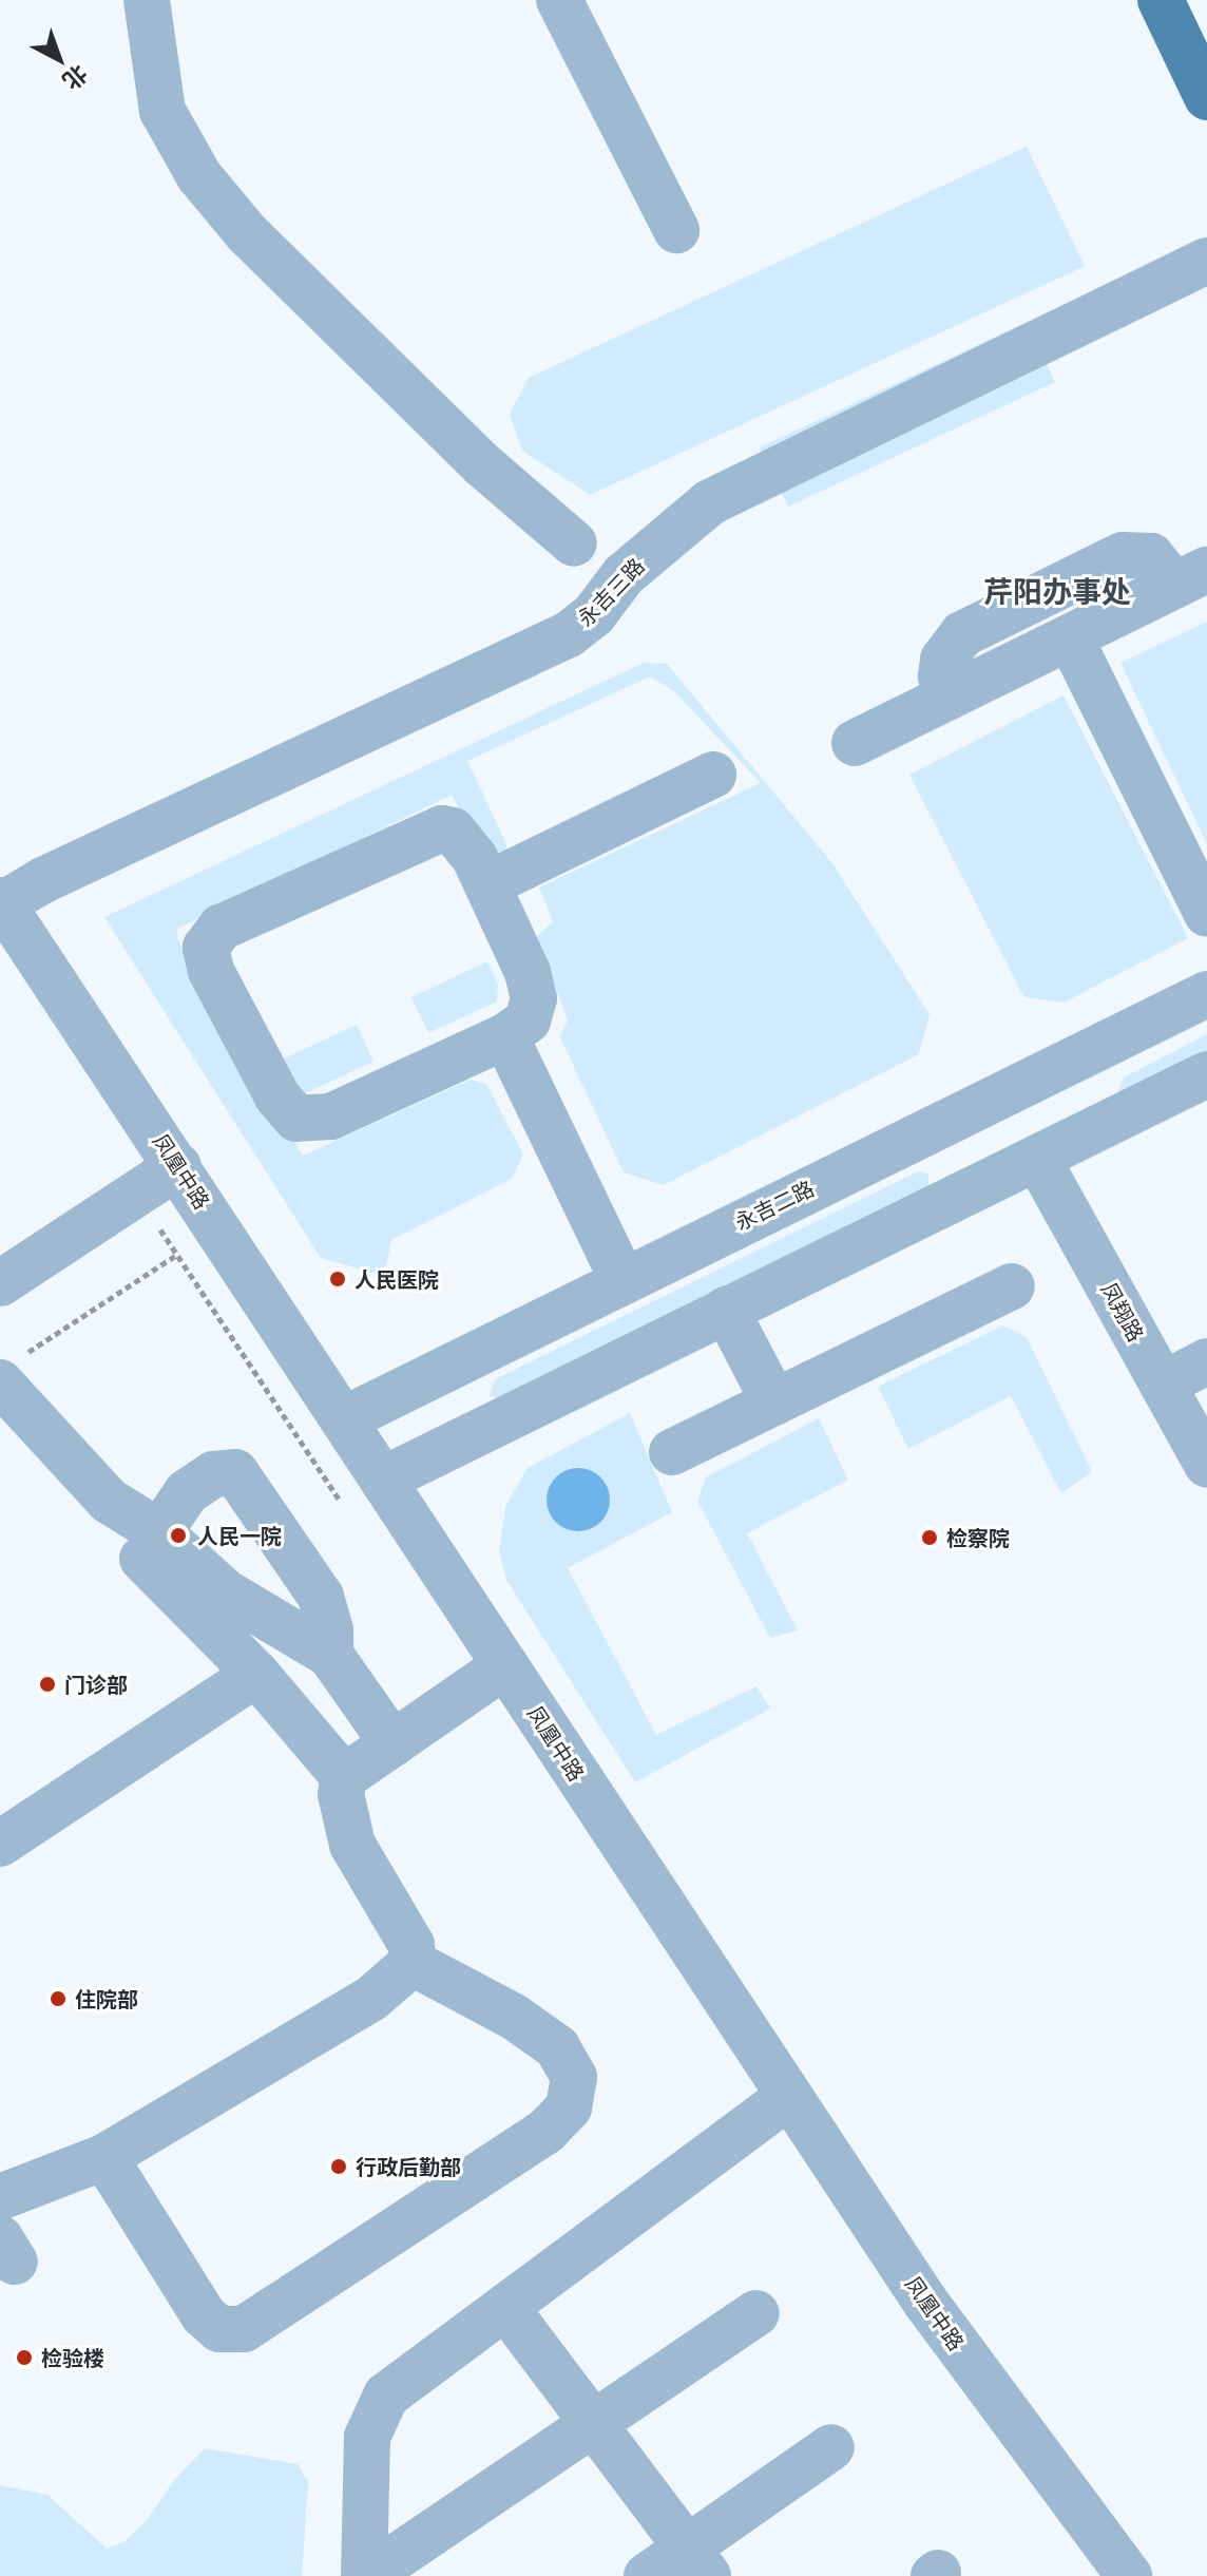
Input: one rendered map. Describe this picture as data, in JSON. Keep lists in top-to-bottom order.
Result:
{
  "streets": {
    "street": [
      "永吉三路",
      "凤凰中路",
      "永吉二路",
      "凤翔路"
    ]
  },
  "crossings": [
    ["永吉三路", "凤凰中路"],
    ["凤凰中路", "永吉二路"]
  ],
  "districts": ["芹阳办事处"],
  "places": [
    "人民医院",
    "人民一院",
    "检察院",
    "门诊部",
    "住院部",
    "行政后勤部",
    "检验楼"
  ],
  "north": "bottom right"
}
